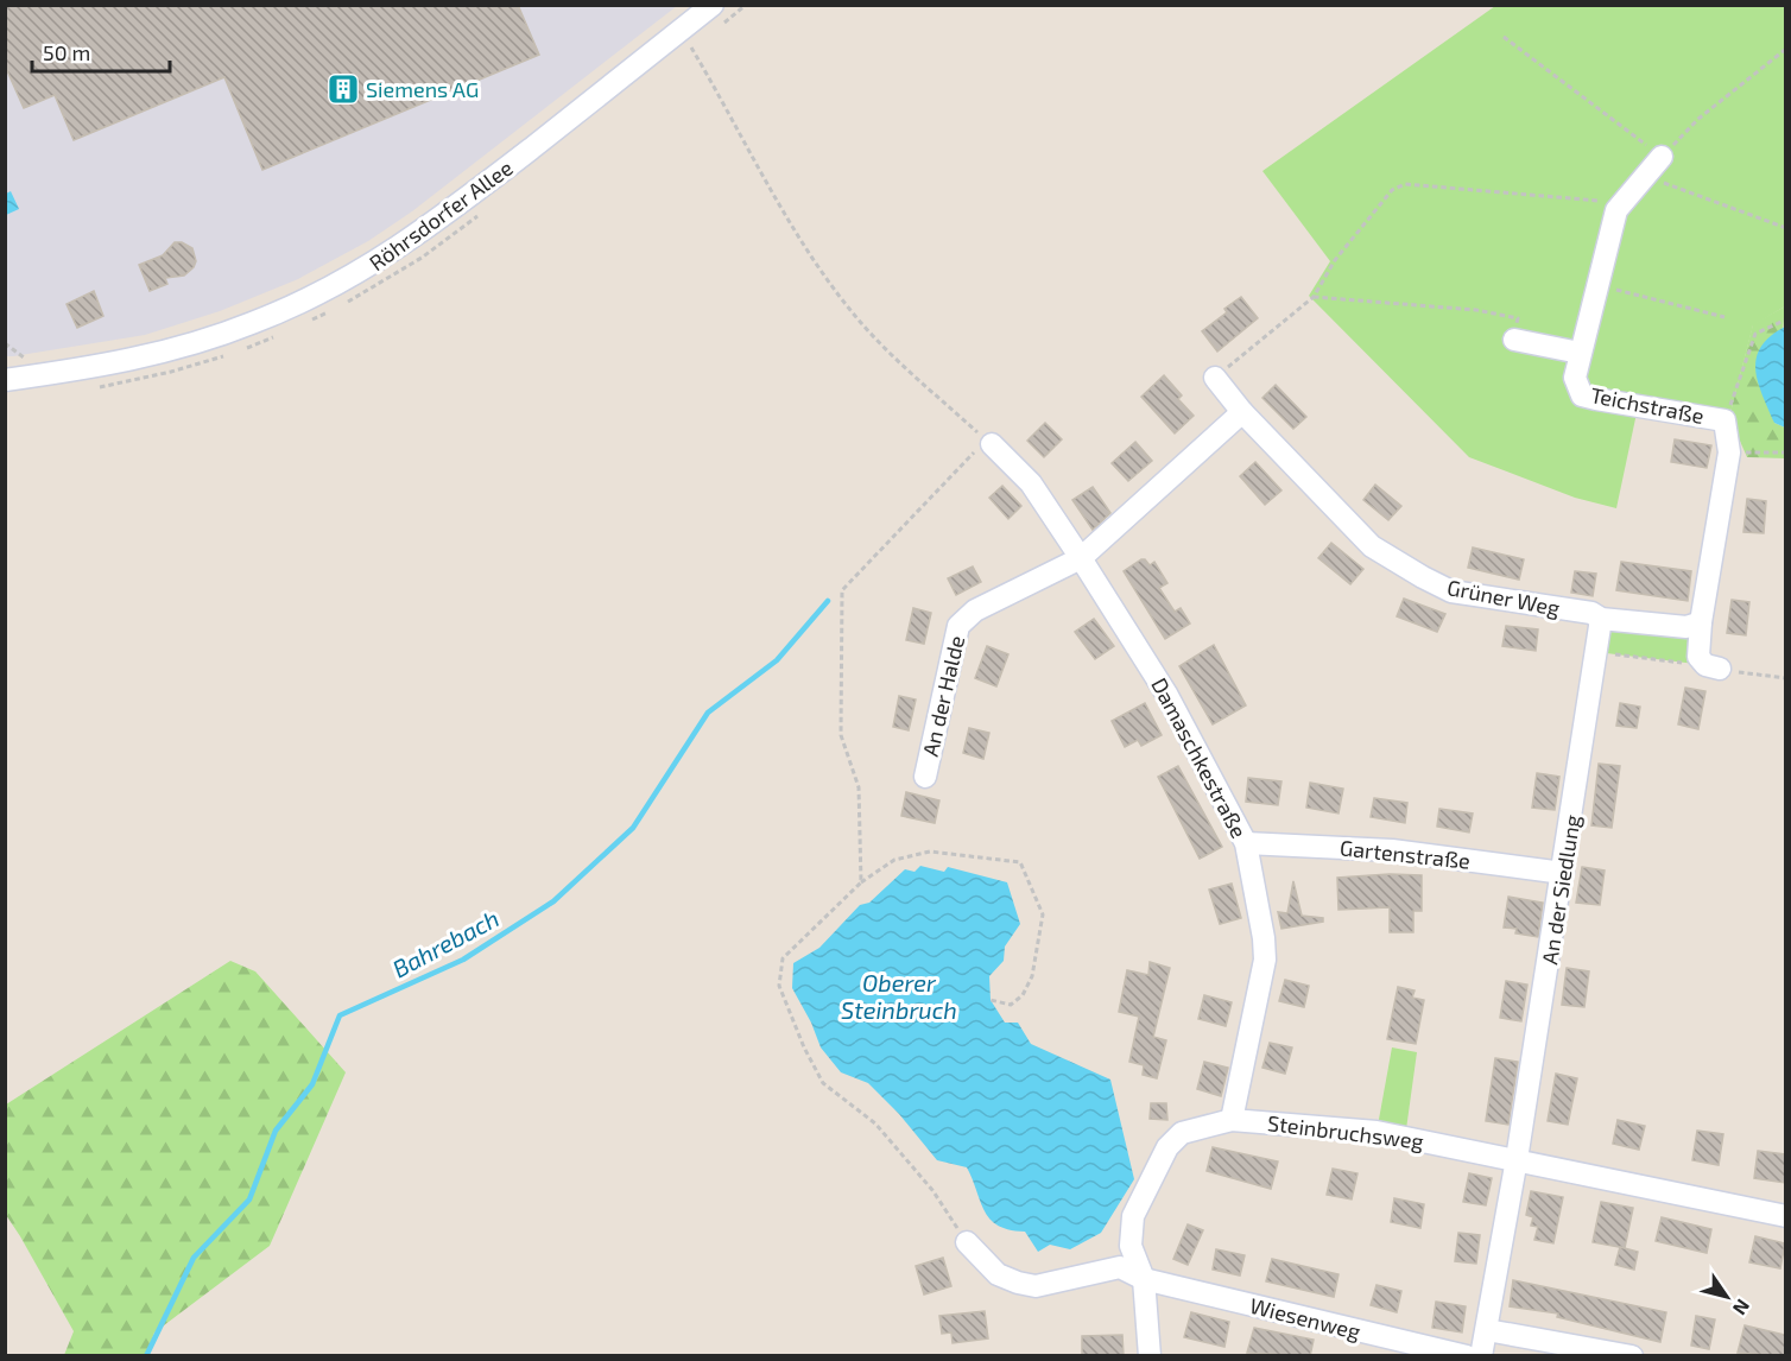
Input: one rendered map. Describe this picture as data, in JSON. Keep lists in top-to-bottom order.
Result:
{
  "streets": {
    "street": [
      "Röhrsdorfer Allee",
      "Teichstraße",
      "Grüner Weg",
      "An der Halde",
      "Damaschkestraße",
      "Gartenstraße",
      "An der Siedlung",
      "Steinbruchsweg",
      "Wiesenweg"
    ]
  },
  "crossings": [
    ["Teichstraße", "Grüner Weg"],
    ["Grüner Weg", "An der Siedlung"],
    ["An der Halde", "Damaschkestraße"],
    ["Damaschkestraße", "Gartenstraße"],
    ["Damaschkestraße", "Steinbruchsweg"],
    ["Gartenstraße", "An der Siedlung"],
    ["An der Siedlung", "Steinbruchsweg"],
    ["Steinbruchsweg", "Wiesenweg"]
  ],
  "water": ["Bahrebach", "Oberer Steinbruch"],
  "places": {
    "building": ["Siemens AG"]
  },
  "scale_bar": "50 m",
  "north": "bottom right"
}
